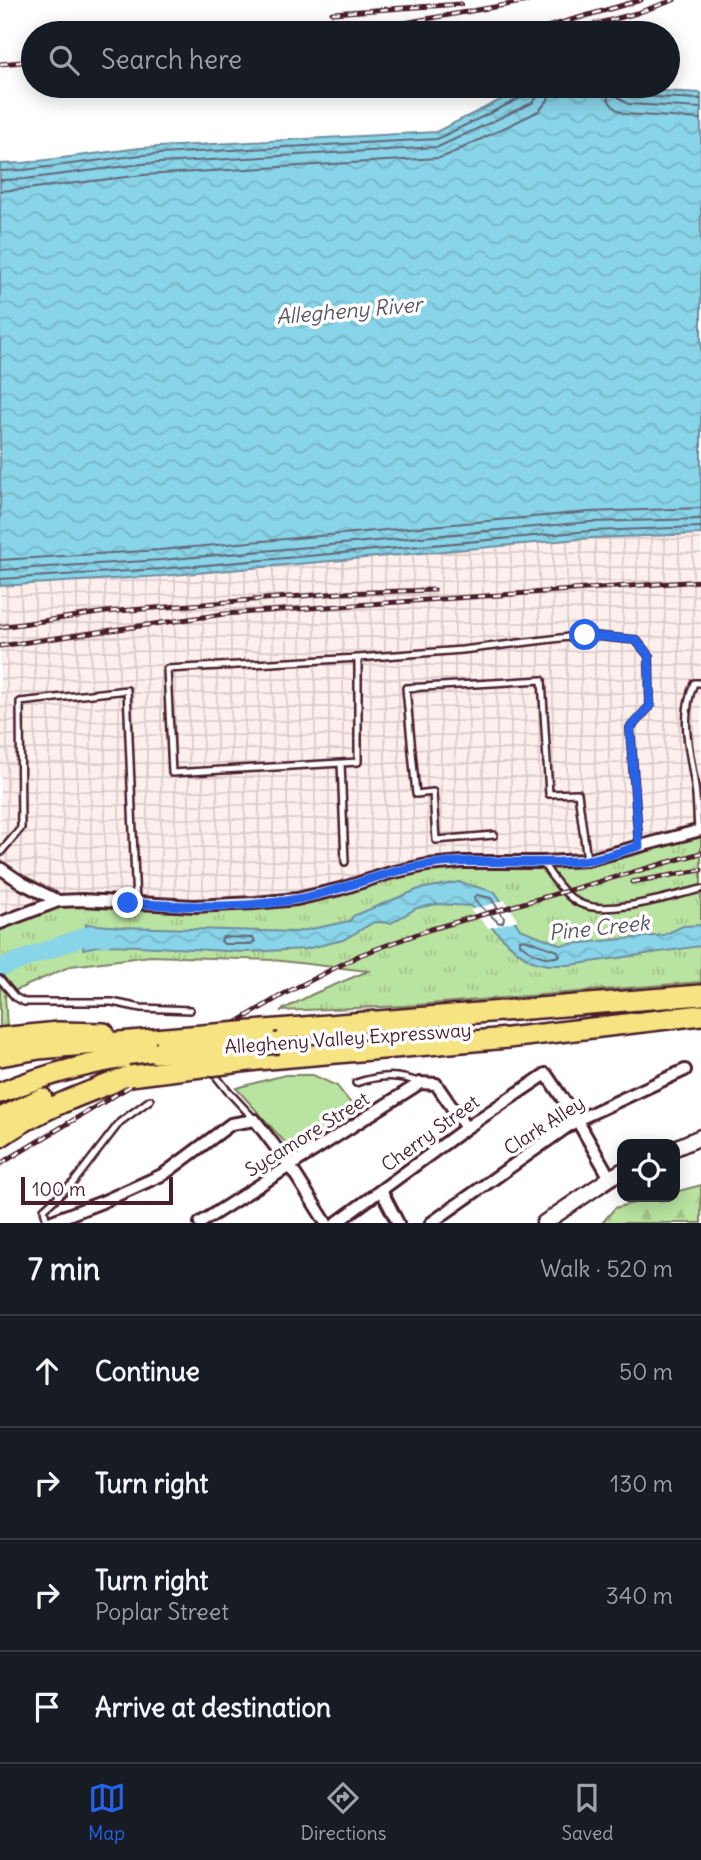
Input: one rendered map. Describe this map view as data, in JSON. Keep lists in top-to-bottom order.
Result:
{
  "streets": {
    "highway": ["Allegheny Valley Expressway"],
    "street": ["Clark Alley", "Cherry Street", "Sycamore Street"]
  },
  "crossings": [
    ["Clark Alley", "Cherry Street"]
  ],
  "water": ["Allegheny River", "Pine Creek"],
  "scale_bar": "100 m",
  "page": {
    "search": "Search here",
    "scale": "100 m",
    "heading": ["7 min", "Walk · 520 m"],
    "list": [
      ["Continue", "50 m"],
      ["Turn right", "130 m"],
      ["Turn right", "Poplar Street", "340 m"],
      "Arrive at destination"
    ],
    "nav": ["Map", "Directions", "Saved"]
  }
}
